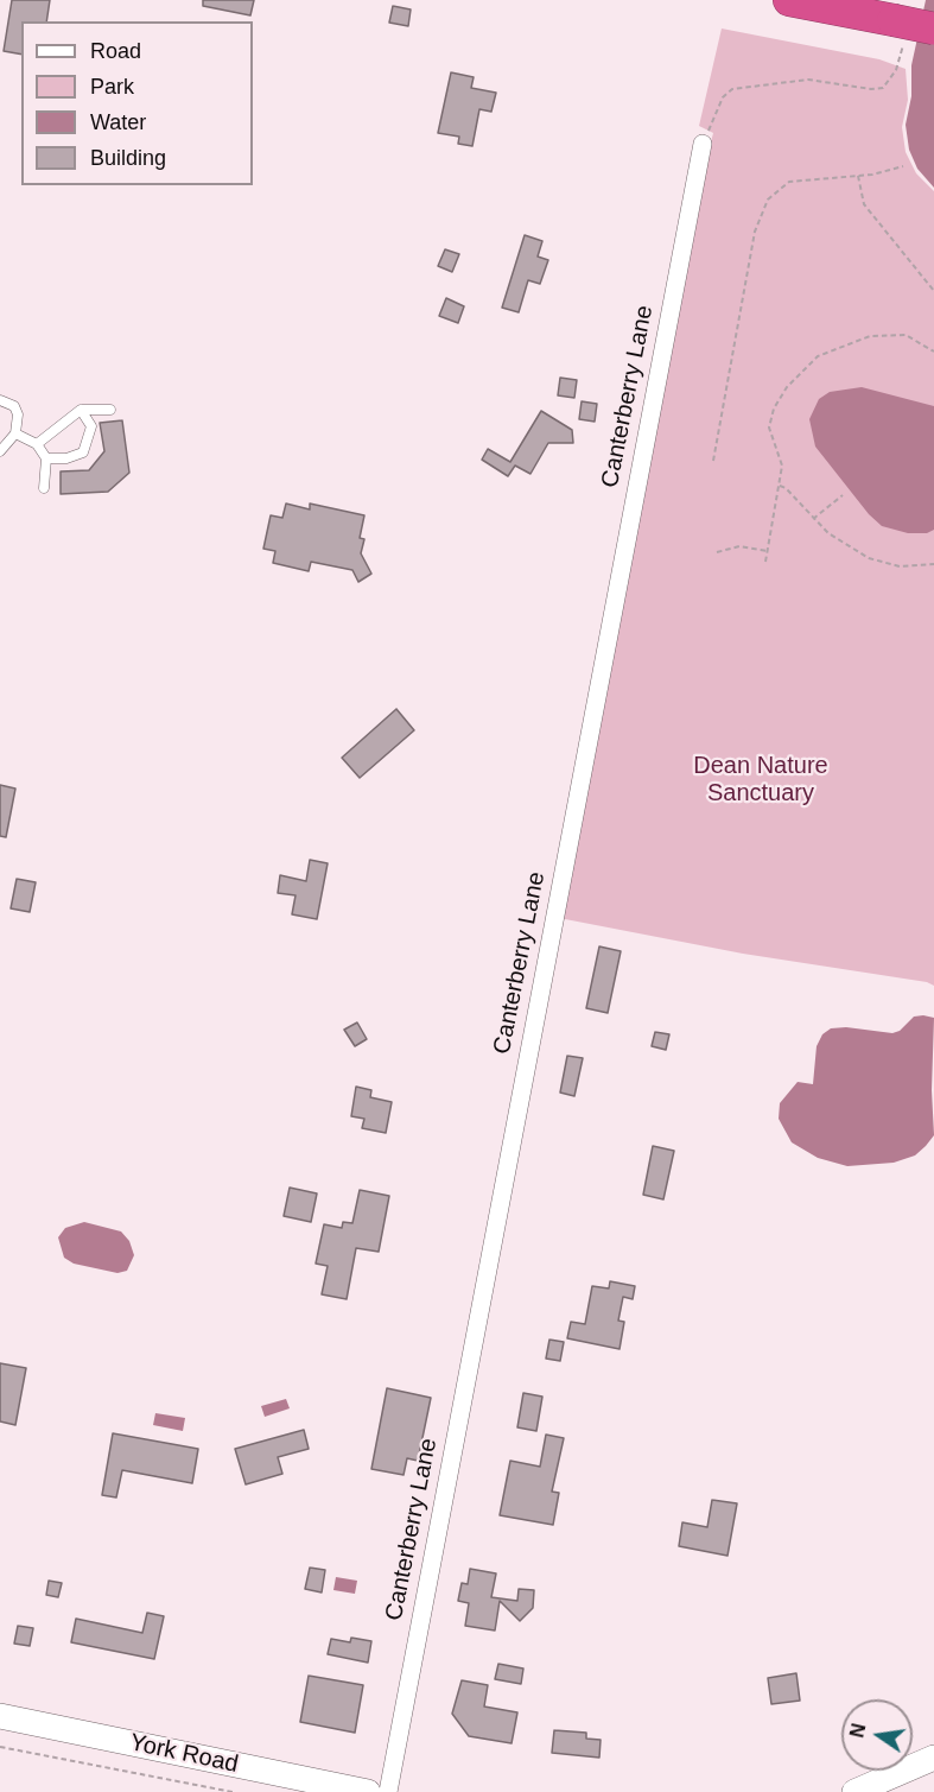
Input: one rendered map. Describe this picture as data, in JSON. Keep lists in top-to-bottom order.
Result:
{
  "streets": {
    "main road": ["York Road"],
    "street": ["Canterberry Lane"]
  },
  "parks": ["Dean Nature Sanctuary"],
  "legend": [
    "Road",
    "Park",
    "Water",
    "Building"
  ],
  "north": "left"
}
